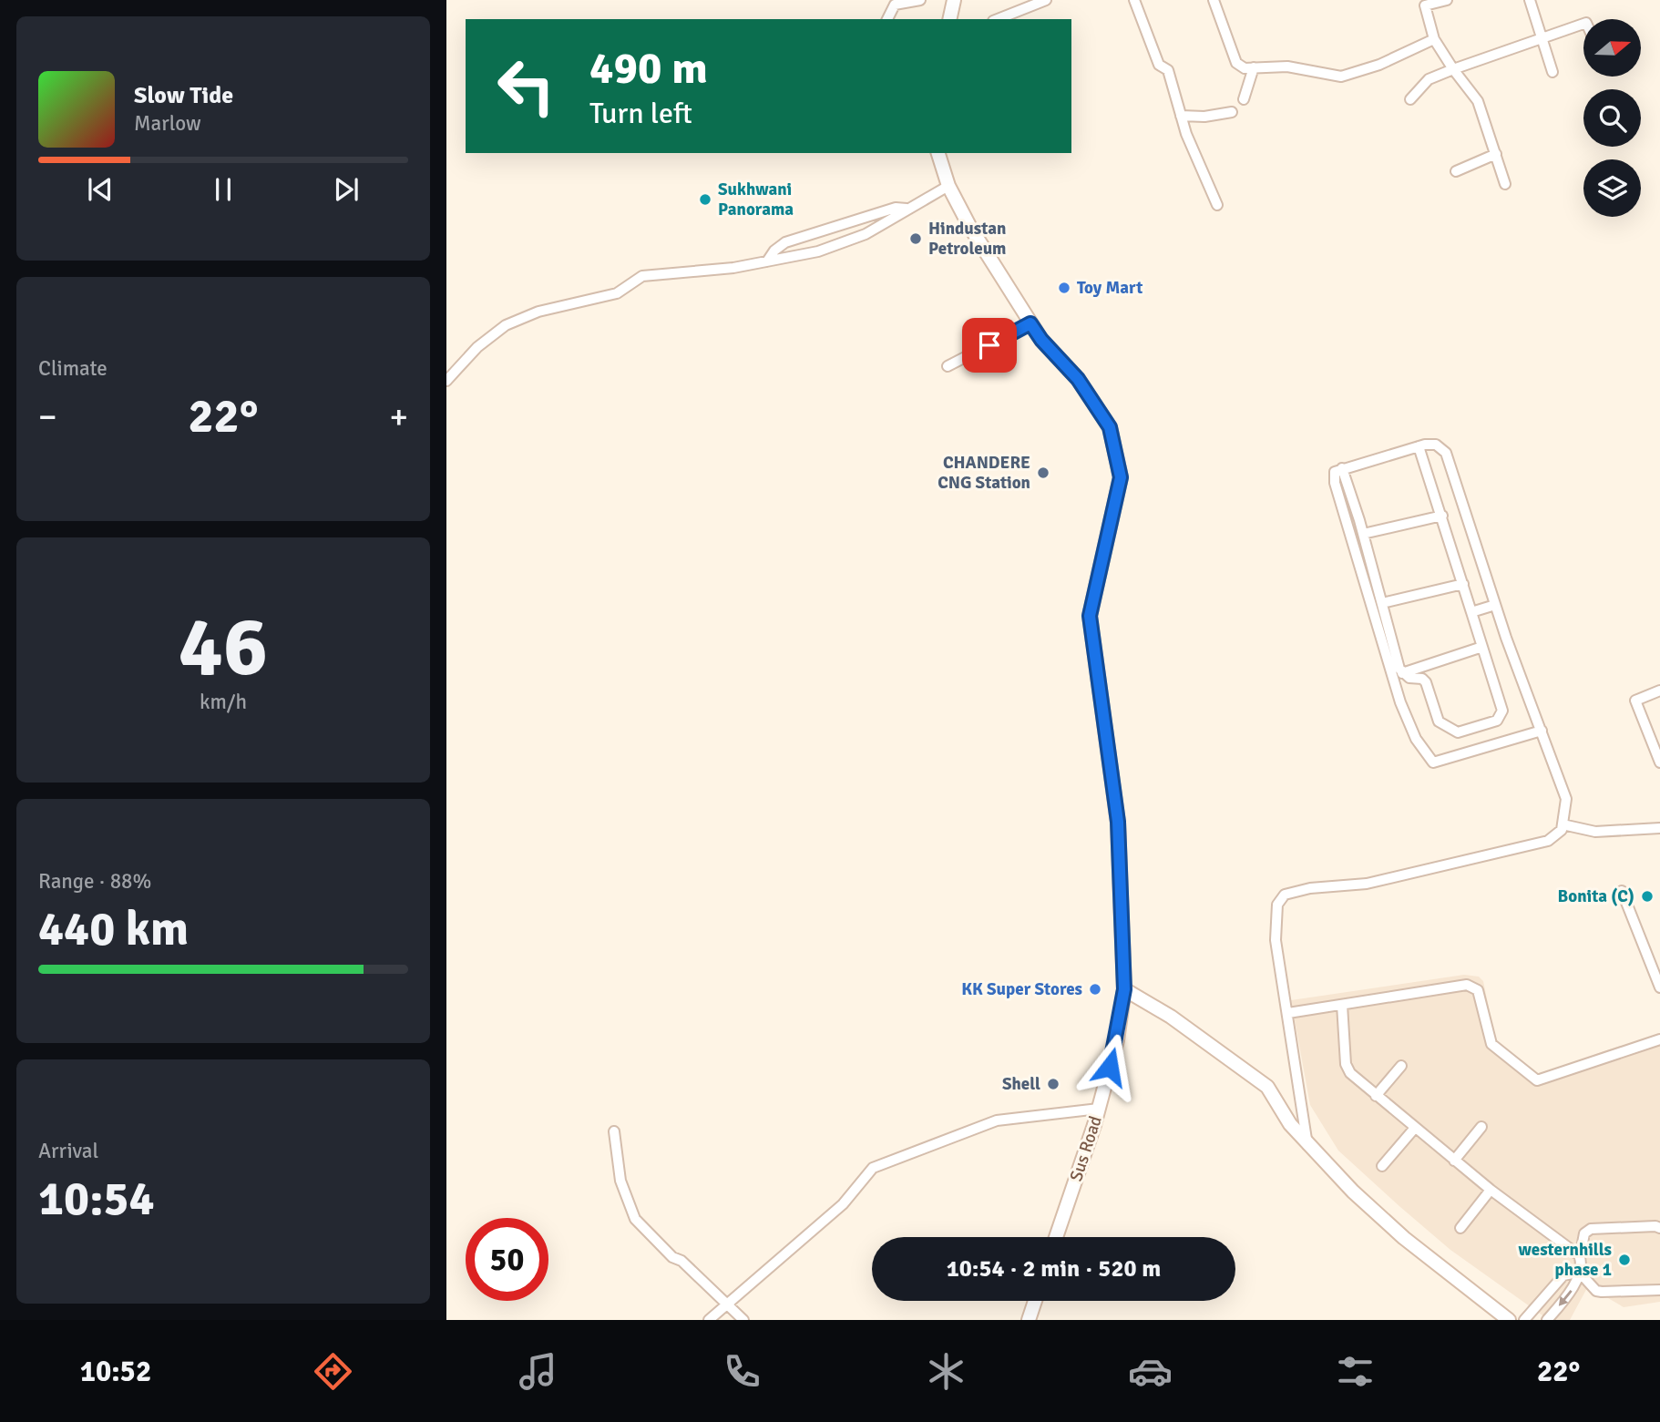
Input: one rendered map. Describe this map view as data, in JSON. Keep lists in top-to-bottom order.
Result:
{
  "streets": {
    "main road": ["Sus Road"]
  },
  "places": [
    "Sukhwani Panorama",
    "Hindustan Petroleum",
    "Toy Mart",
    "CHANDERE CNG Station",
    "Bonita (C)",
    "KK Super Stores",
    "Shell",
    "westernhills phase 1"
  ],
  "north": "right",
  "page": {
    "turn": ["490 m", "Turn left"],
    "song": ["Slow Tide", "Marlow"],
    "tile": [
      "Climate",
      ["46", "km/h"],
      ["Range · 88%", "440 km"],
      ["Arrival", "10:54"]
    ],
    "heat": ["−", "22°", "+"],
    "limit": "50",
    "trip": "10:54 · 2 min · 520 m",
    "tabs": ["10:52", "22°"]
  }
}
